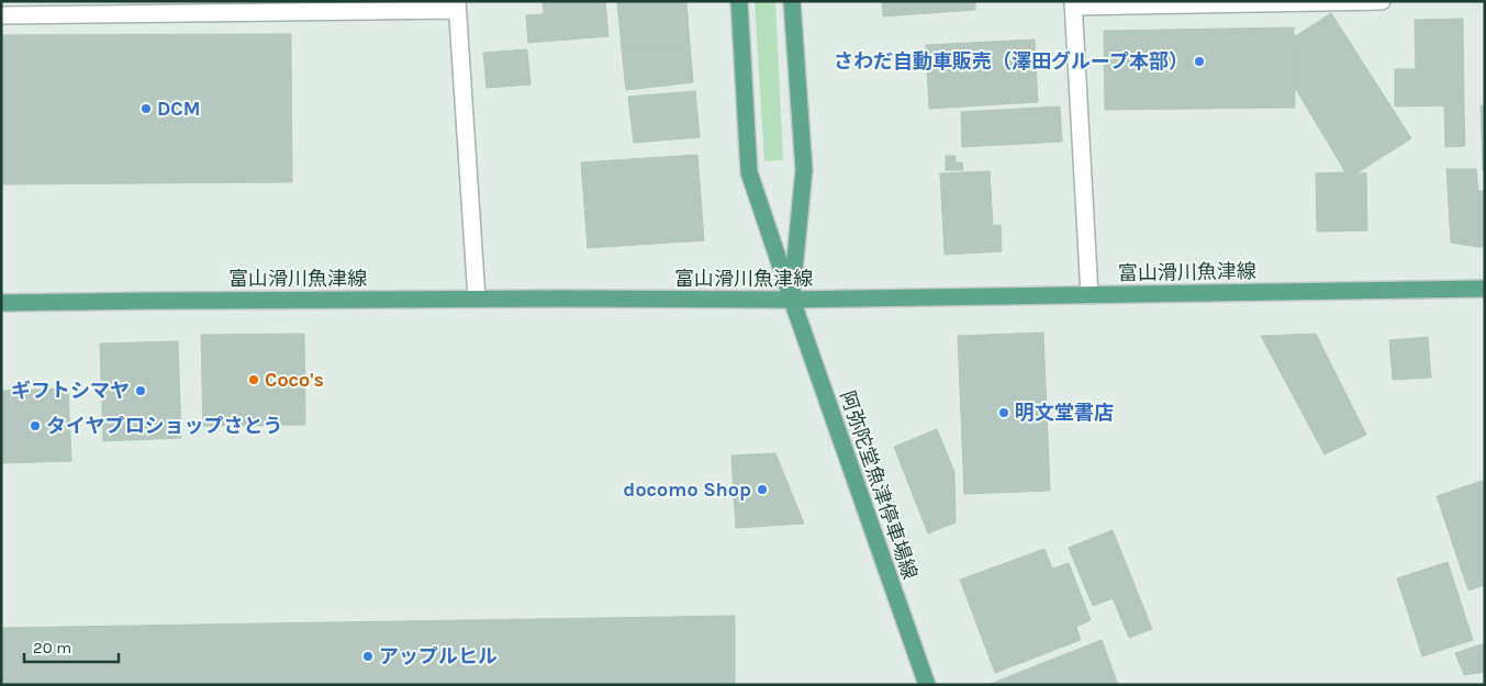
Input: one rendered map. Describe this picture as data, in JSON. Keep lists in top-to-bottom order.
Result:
{
  "streets": {
    "main road": ["富山滑川魚津線", "阿弥陀堂魚津停車場線"]
  },
  "crossings": [
    ["富山滑川魚津線", "阿弥陀堂魚津停車場線"]
  ],
  "places": [
    "さわだ自動車販売（澤田グループ本部）",
    "DCM",
    "Coco's",
    "ギフトシマヤ",
    "明文堂書店",
    "タイヤプロショップさとう",
    "docomo Shop",
    "アップルヒル"
  ],
  "scale_bar": "20 m"
}
